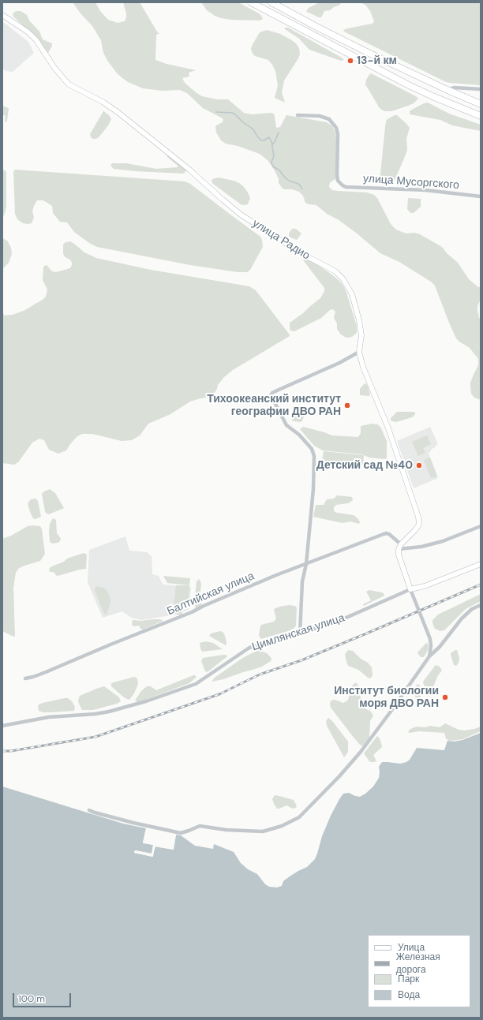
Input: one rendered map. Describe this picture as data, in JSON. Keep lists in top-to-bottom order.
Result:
{
  "streets": {
    "main road": ["улица Радио"],
    "street": ["улица Мусоргского", "Балтийская улица", "Цимлянская улица"]
  },
  "crossings": [
    ["улица Радио", "Балтийская улица"]
  ],
  "places": [
    "13-й км",
    "Тихоокеанский институт географии ДВО РАН",
    "Детский сад №40",
    "Институт биологии моря ДВО РАН"
  ],
  "legend": [
    "Улица",
    "Железная дорога",
    "Парк",
    "Вода"
  ],
  "scale_bar": "100 m"
}
